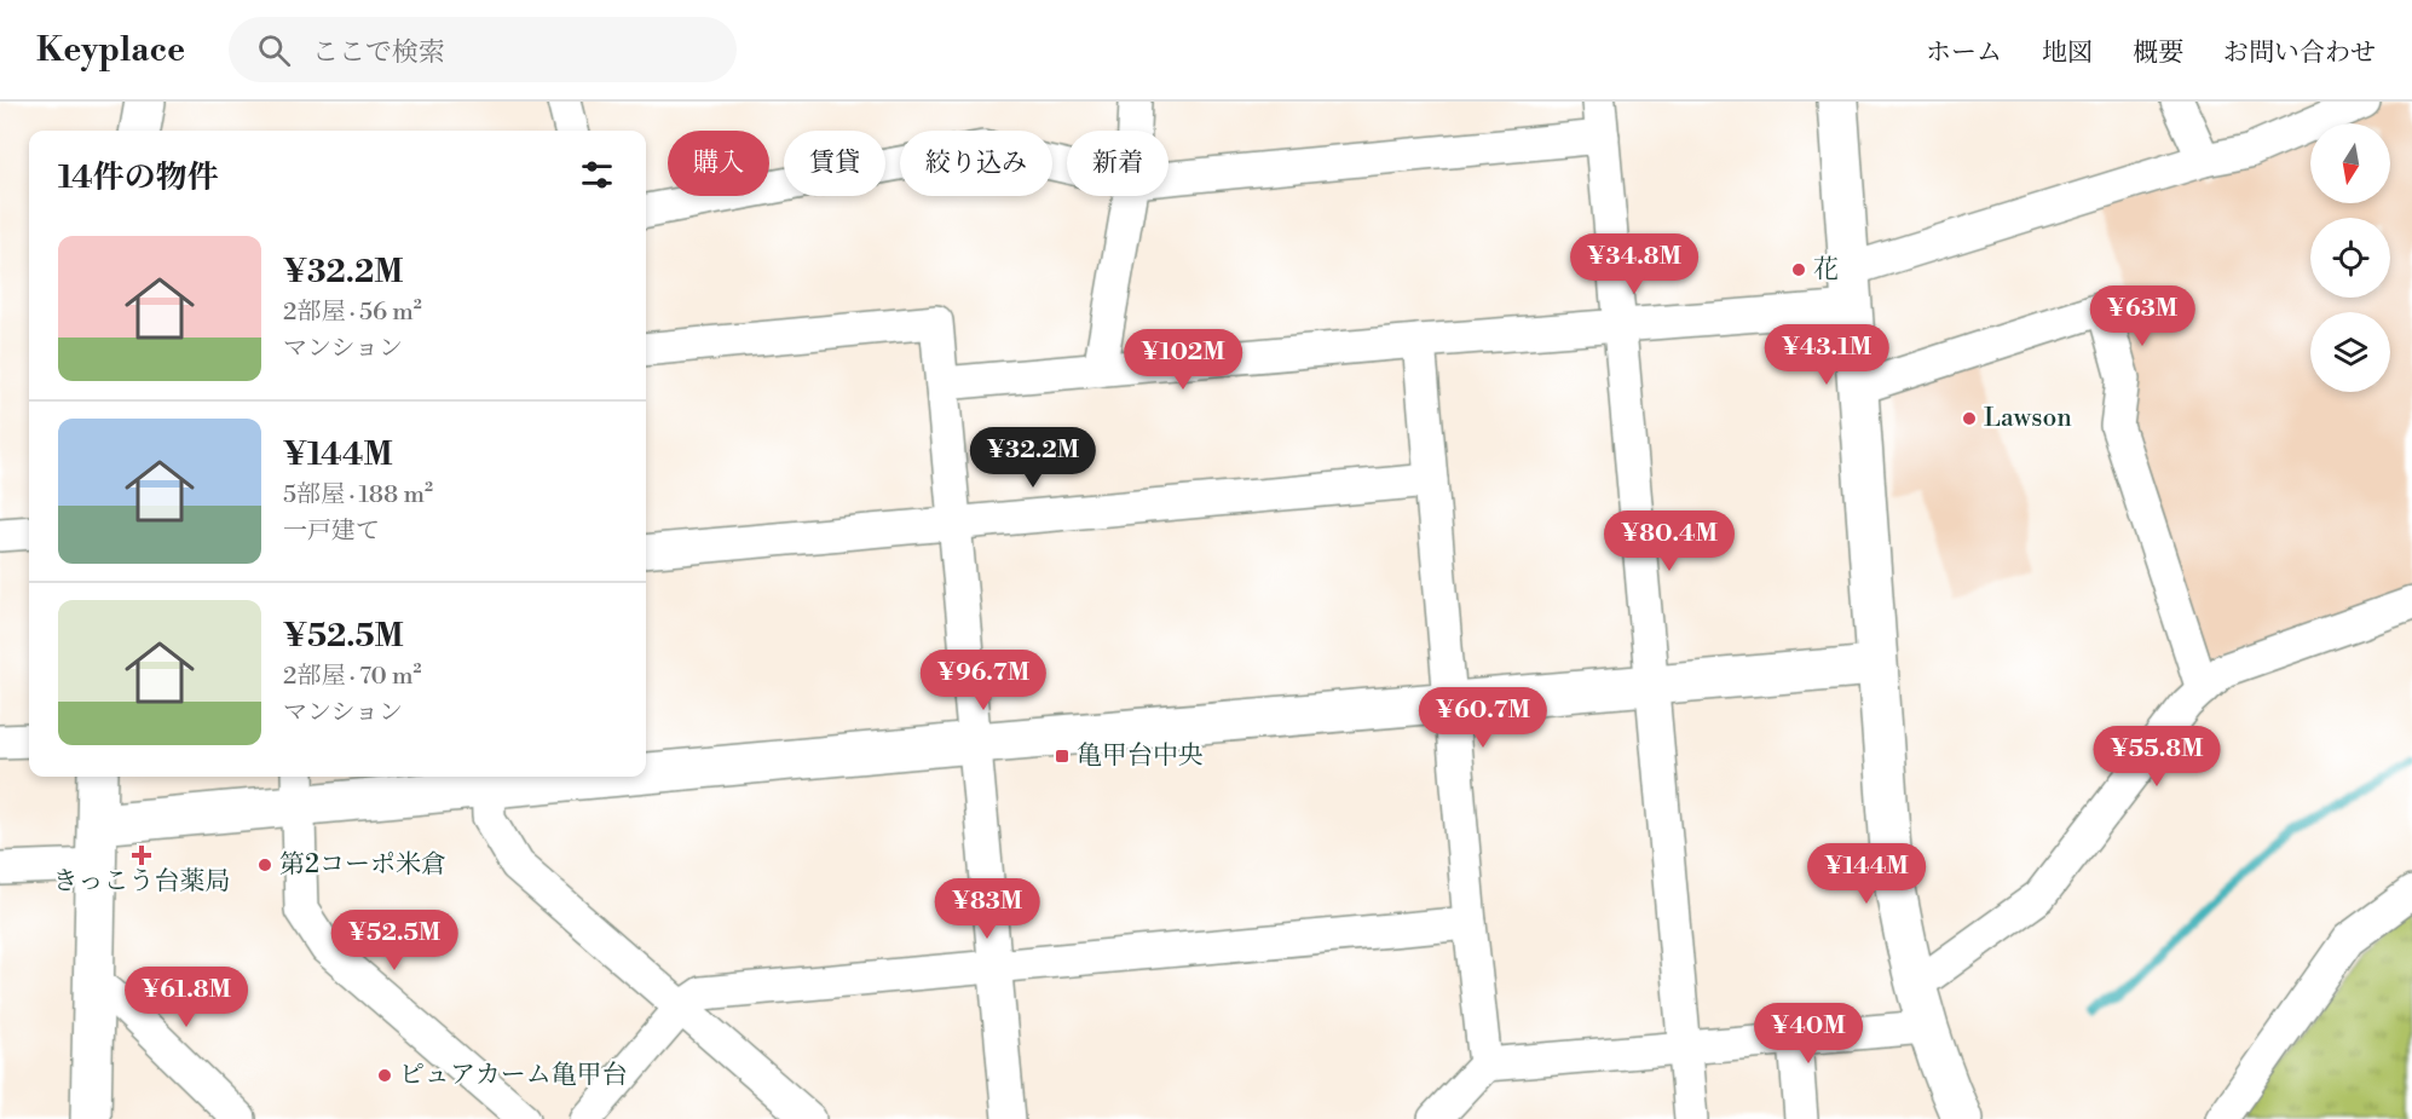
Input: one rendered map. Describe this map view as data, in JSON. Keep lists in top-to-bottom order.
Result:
{
  "places": {
    "other": [
      "花",
      "Lawson",
      "第2コーポ米倉",
      "ピュアカーム亀甲台"
    ],
    "transit": ["亀甲台中央"],
    "health": ["きっこう台薬局"]
  },
  "north": "bottom",
  "page": {
    "header": "Keyplace",
    "search": "ここで検索",
    "nav": [
      "ホーム",
      "地図",
      "概要",
      "お問い合わせ"
    ],
    "chip": [
      "購入",
      "賃貸",
      "絞り込み",
      "新着"
    ],
    "heading": "14件の物件",
    "list": [
      {
        "name": "¥32.2M",
        "note": "2部屋 · 56 m² · マンション"
      },
      {
        "name": "¥144M",
        "note": "5部屋 · 188 m² · 一戸建て"
      },
      {
        "name": "¥52.5M",
        "note": "2部屋 · 70 m² · マンション"
      }
    ],
    "price": [
      "¥34.8M",
      "¥63M",
      "¥43.1M",
      "¥102M",
      "¥32.2M",
      "¥80.4M",
      "¥96.7M",
      "¥60.7M",
      "¥55.8M",
      "¥144M",
      "¥83M",
      "¥52.5M",
      "¥61.8M",
      "¥40M"
    ]
  }
}
